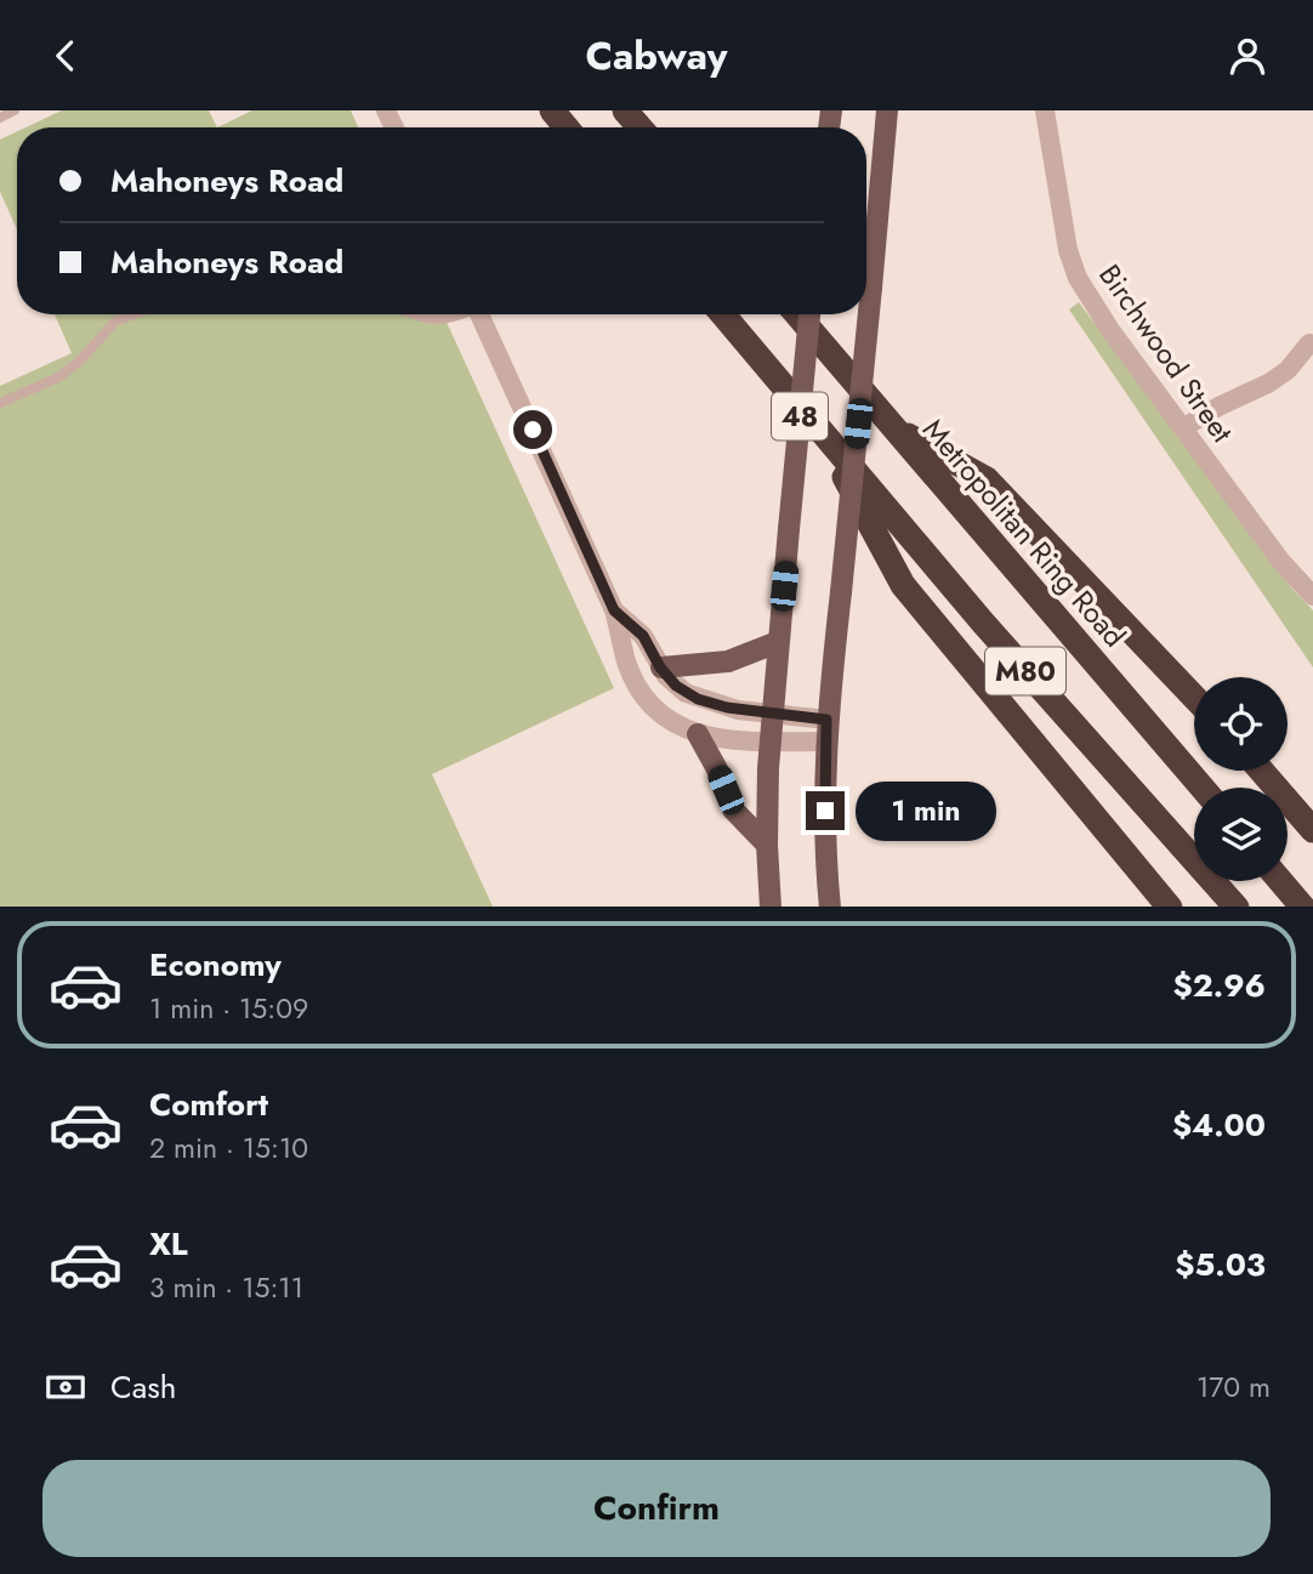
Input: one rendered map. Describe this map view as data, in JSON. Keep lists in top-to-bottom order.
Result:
{
  "streets": {
    "highway": ["Metropolitan Ring Road", "M80"],
    "main road": ["48"],
    "street": ["Birchwood Street"]
  },
  "page": {
    "header": "Cabway",
    "banner": ["Mahoneys Road", "Mahoneys Road"],
    "bubble": "1 min",
    "list": [
      {
        "name": "Economy",
        "note": "1 min · 15:09",
        "value": "$2.96"
      },
      {
        "name": "Comfort",
        "note": "2 min · 15:10",
        "value": "$4.00"
      },
      {
        "name": "XL",
        "note": "3 min · 15:11",
        "value": "$5.03"
      }
    ],
    "pay": ["Cash", "170 m"],
    "buttons": "Confirm"
  }
}
